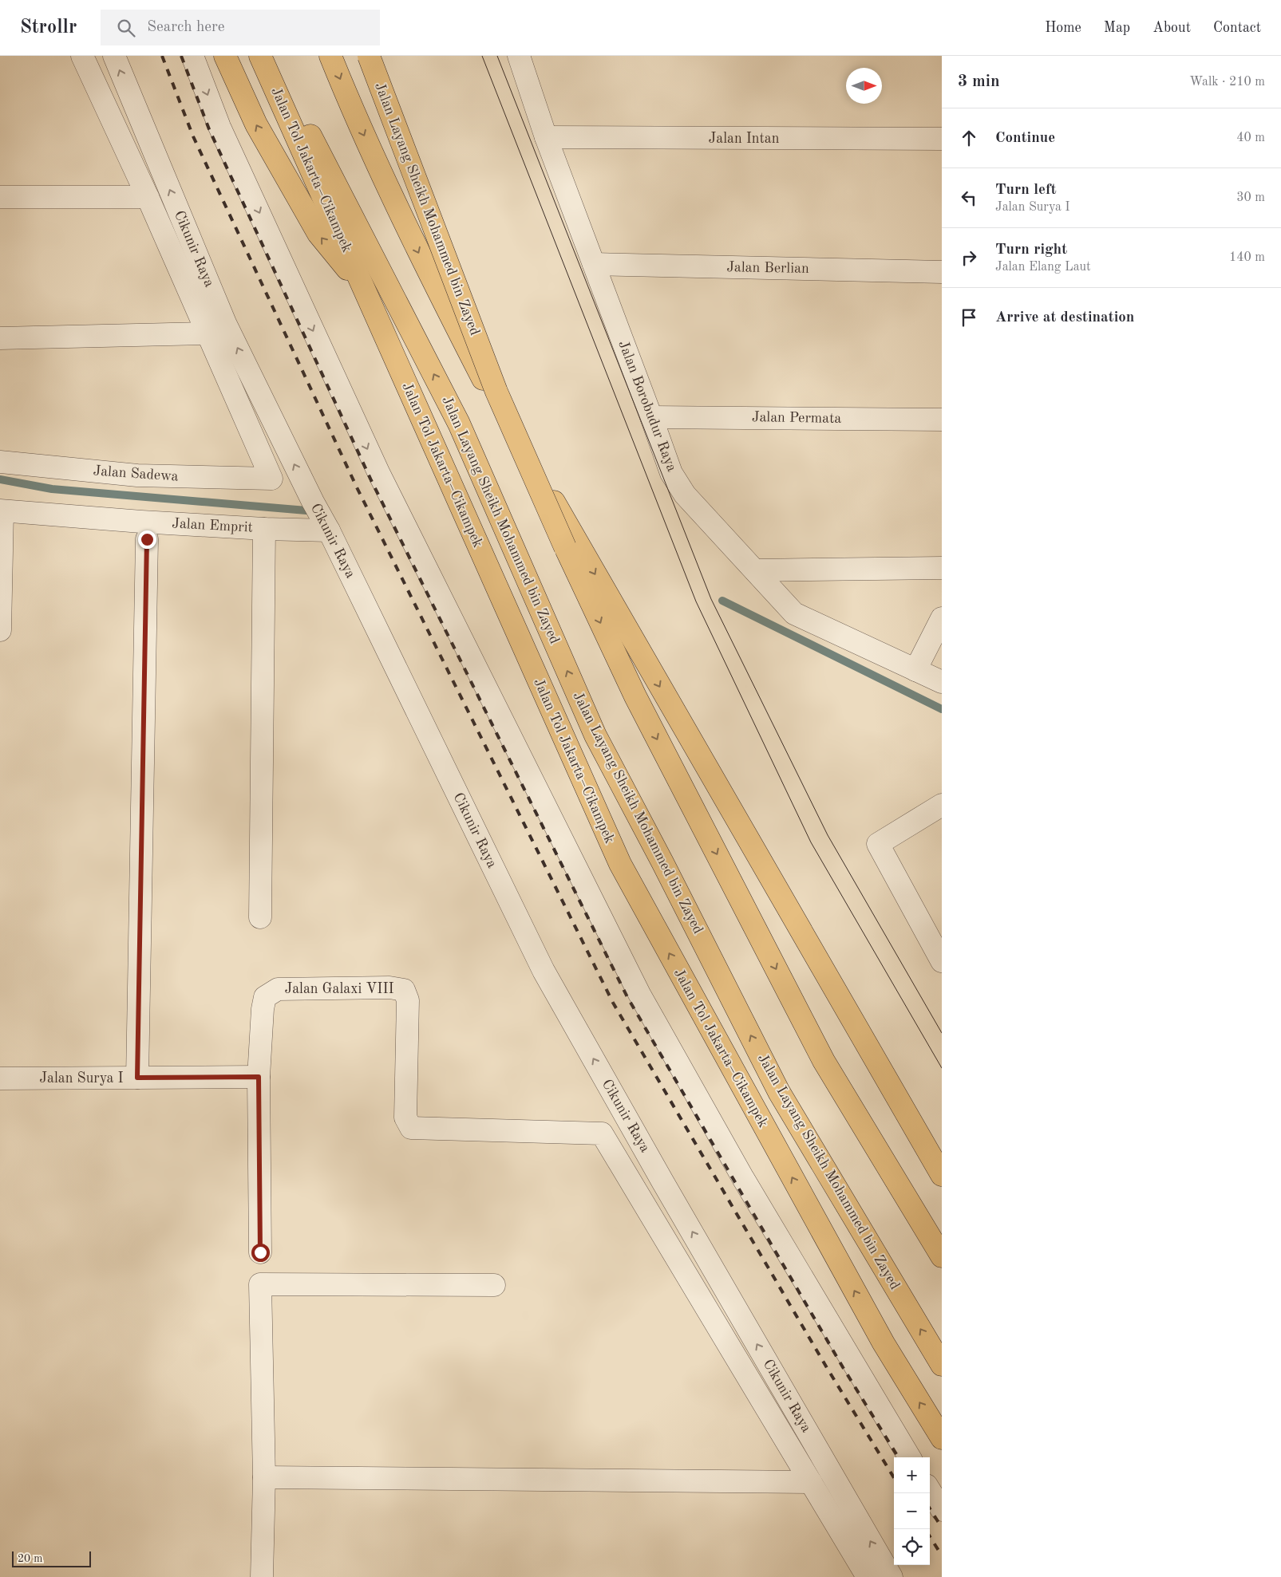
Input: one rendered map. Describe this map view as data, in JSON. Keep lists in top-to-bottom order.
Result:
{
  "streets": {
    "highway": ["Jalan Tol Jakarta–Cikampek", "Jalan Layang Sheikh Mohammed bin Zayed"],
    "street": [
      "Jalan Intan",
      "Cikunir Raya",
      "Jalan Berlian",
      "Jalan Borobudur Raya",
      "Jalan Permata",
      "Jalan Sadewa",
      "Jalan Emprit",
      "Jalan Galaxi VIII",
      "Jalan Surya I"
    ]
  },
  "crossings": [
    ["Jalan Intan", "Jalan Borobudur Raya"],
    ["Cikunir Raya", "Jalan Emprit"],
    ["Jalan Berlian", "Jalan Borobudur Raya"],
    ["Jalan Borobudur Raya", "Jalan Permata"],
    ["Jalan Galaxi VIII", "Jalan Surya I"]
  ],
  "scale_bar": "20 m",
  "north": "right",
  "page": {
    "header": "Strollr",
    "search": "Search here",
    "nav": [
      "Home",
      "Map",
      "About",
      "Contact"
    ],
    "heading": ["3 min", "Walk · 210 m"],
    "list": [
      ["Continue", "40 m"],
      ["Turn left", "Jalan Surya I", "30 m"],
      ["Turn right", "Jalan Elang Laut", "140 m"],
      "Arrive at destination"
    ],
    "map_buttons": ["+", "−"],
    "scale": "20 m"
  }
}
